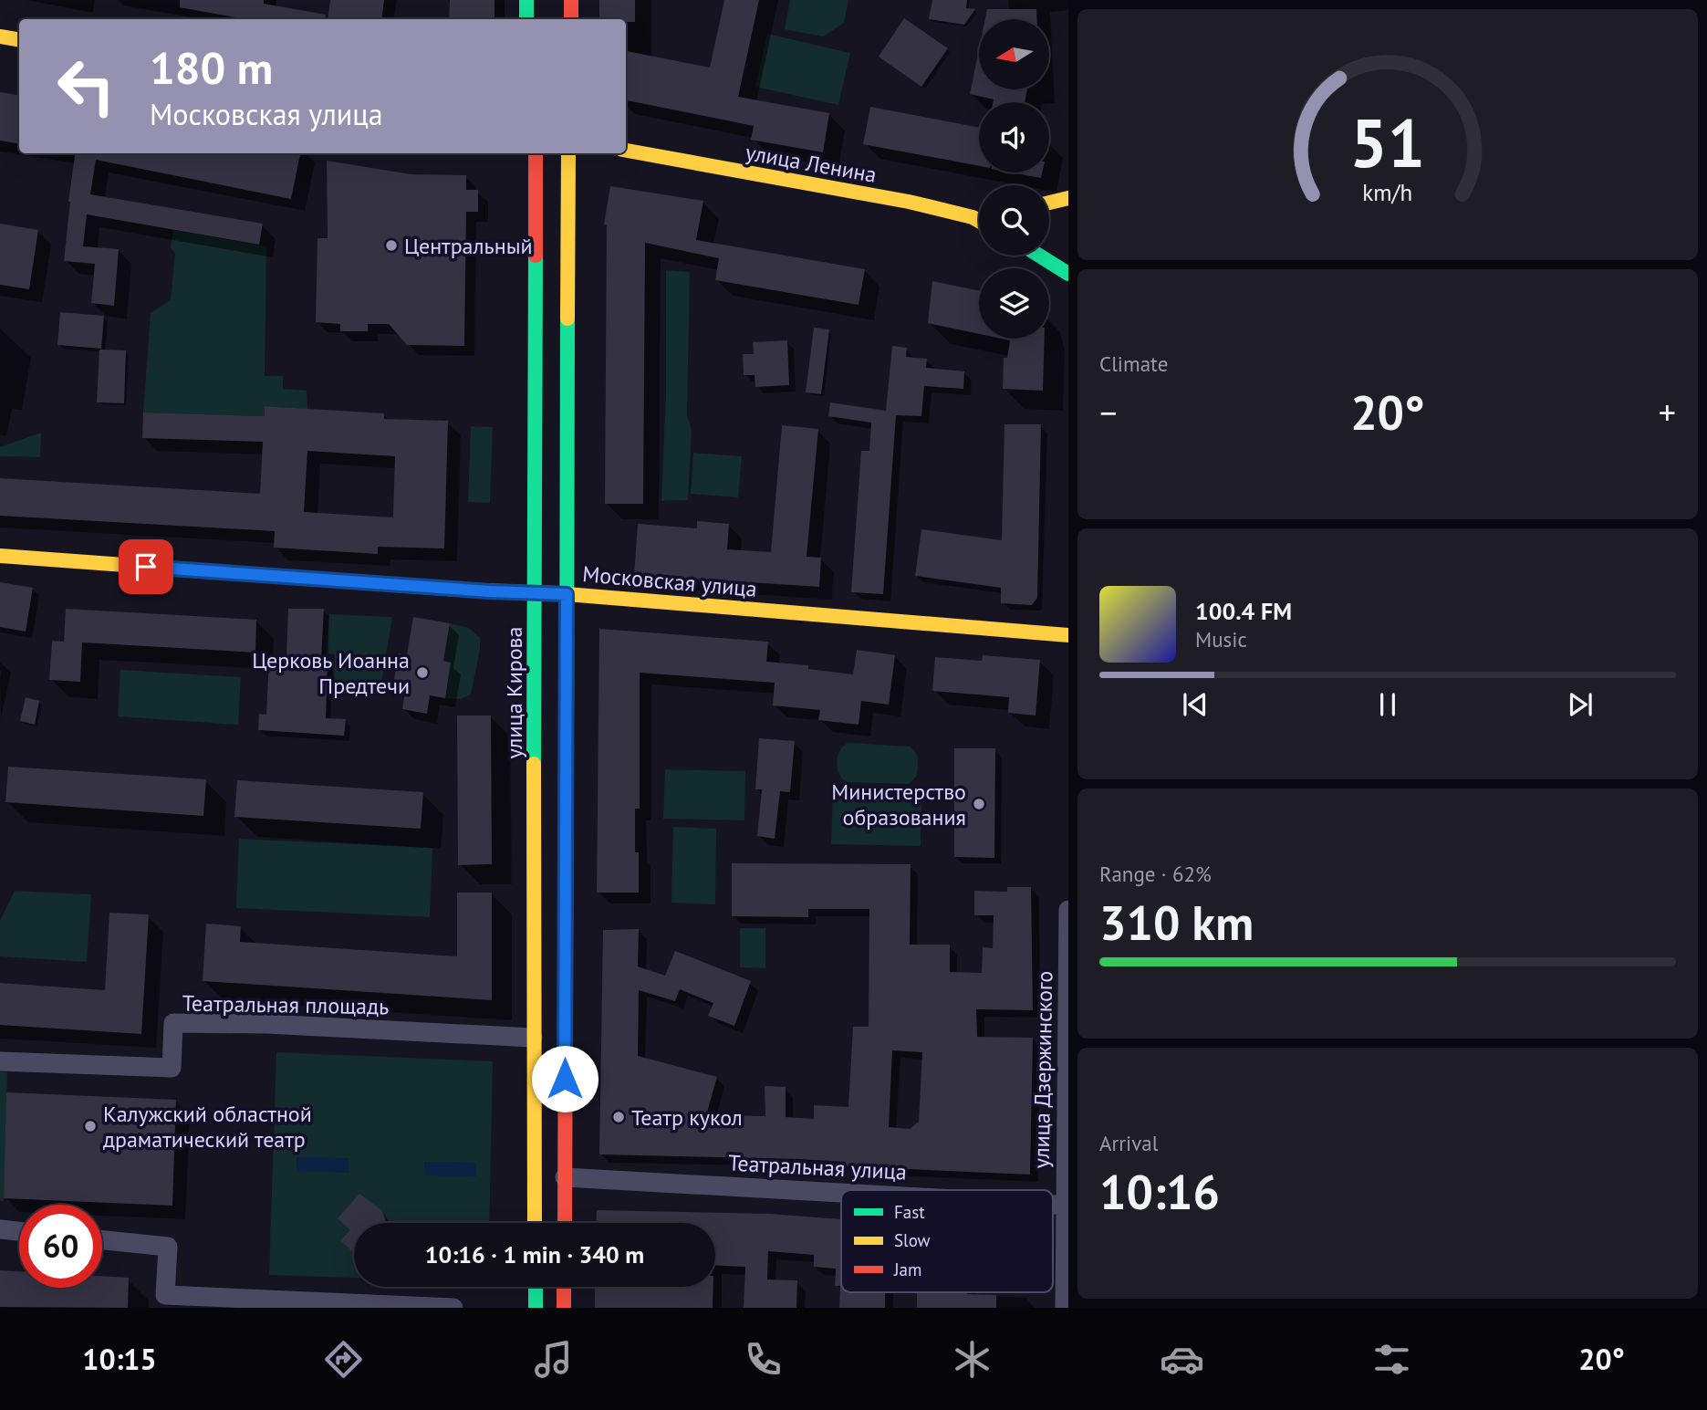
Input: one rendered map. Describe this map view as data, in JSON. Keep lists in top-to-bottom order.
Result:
{
  "streets": {
    "main road": ["улица Ленина", "Московская улица", "улица Кирова"],
    "street": ["Театральная площадь", "улица Дзержинского", "Театральная улица"]
  },
  "crossings": [
    ["Московская улица", "улица Кирова"],
    ["улица Кирова", "Театральная площадь"]
  ],
  "places": [
    "Центральный",
    "Церковь Иоанна Предтечи",
    "Министерство образования",
    "Театр кукол",
    "Калужский областной драматический театр"
  ],
  "legend": ["Fast", "Slow", "Jam"],
  "north": "left",
  "page": {
    "turn": ["180 m", "Московская улица"],
    "tile": [
      "Climate",
      ["Range · 62%", "310 km"],
      ["Arrival", "10:16"]
    ],
    "heat": ["−", "20°", "+"],
    "song": ["100.4 FM", "Music"],
    "limit": "60",
    "trip": "10:16 · 1 min · 340 m",
    "tabs": ["10:15", "20°"],
    "gauge": ["51", "km/h"]
  }
}
